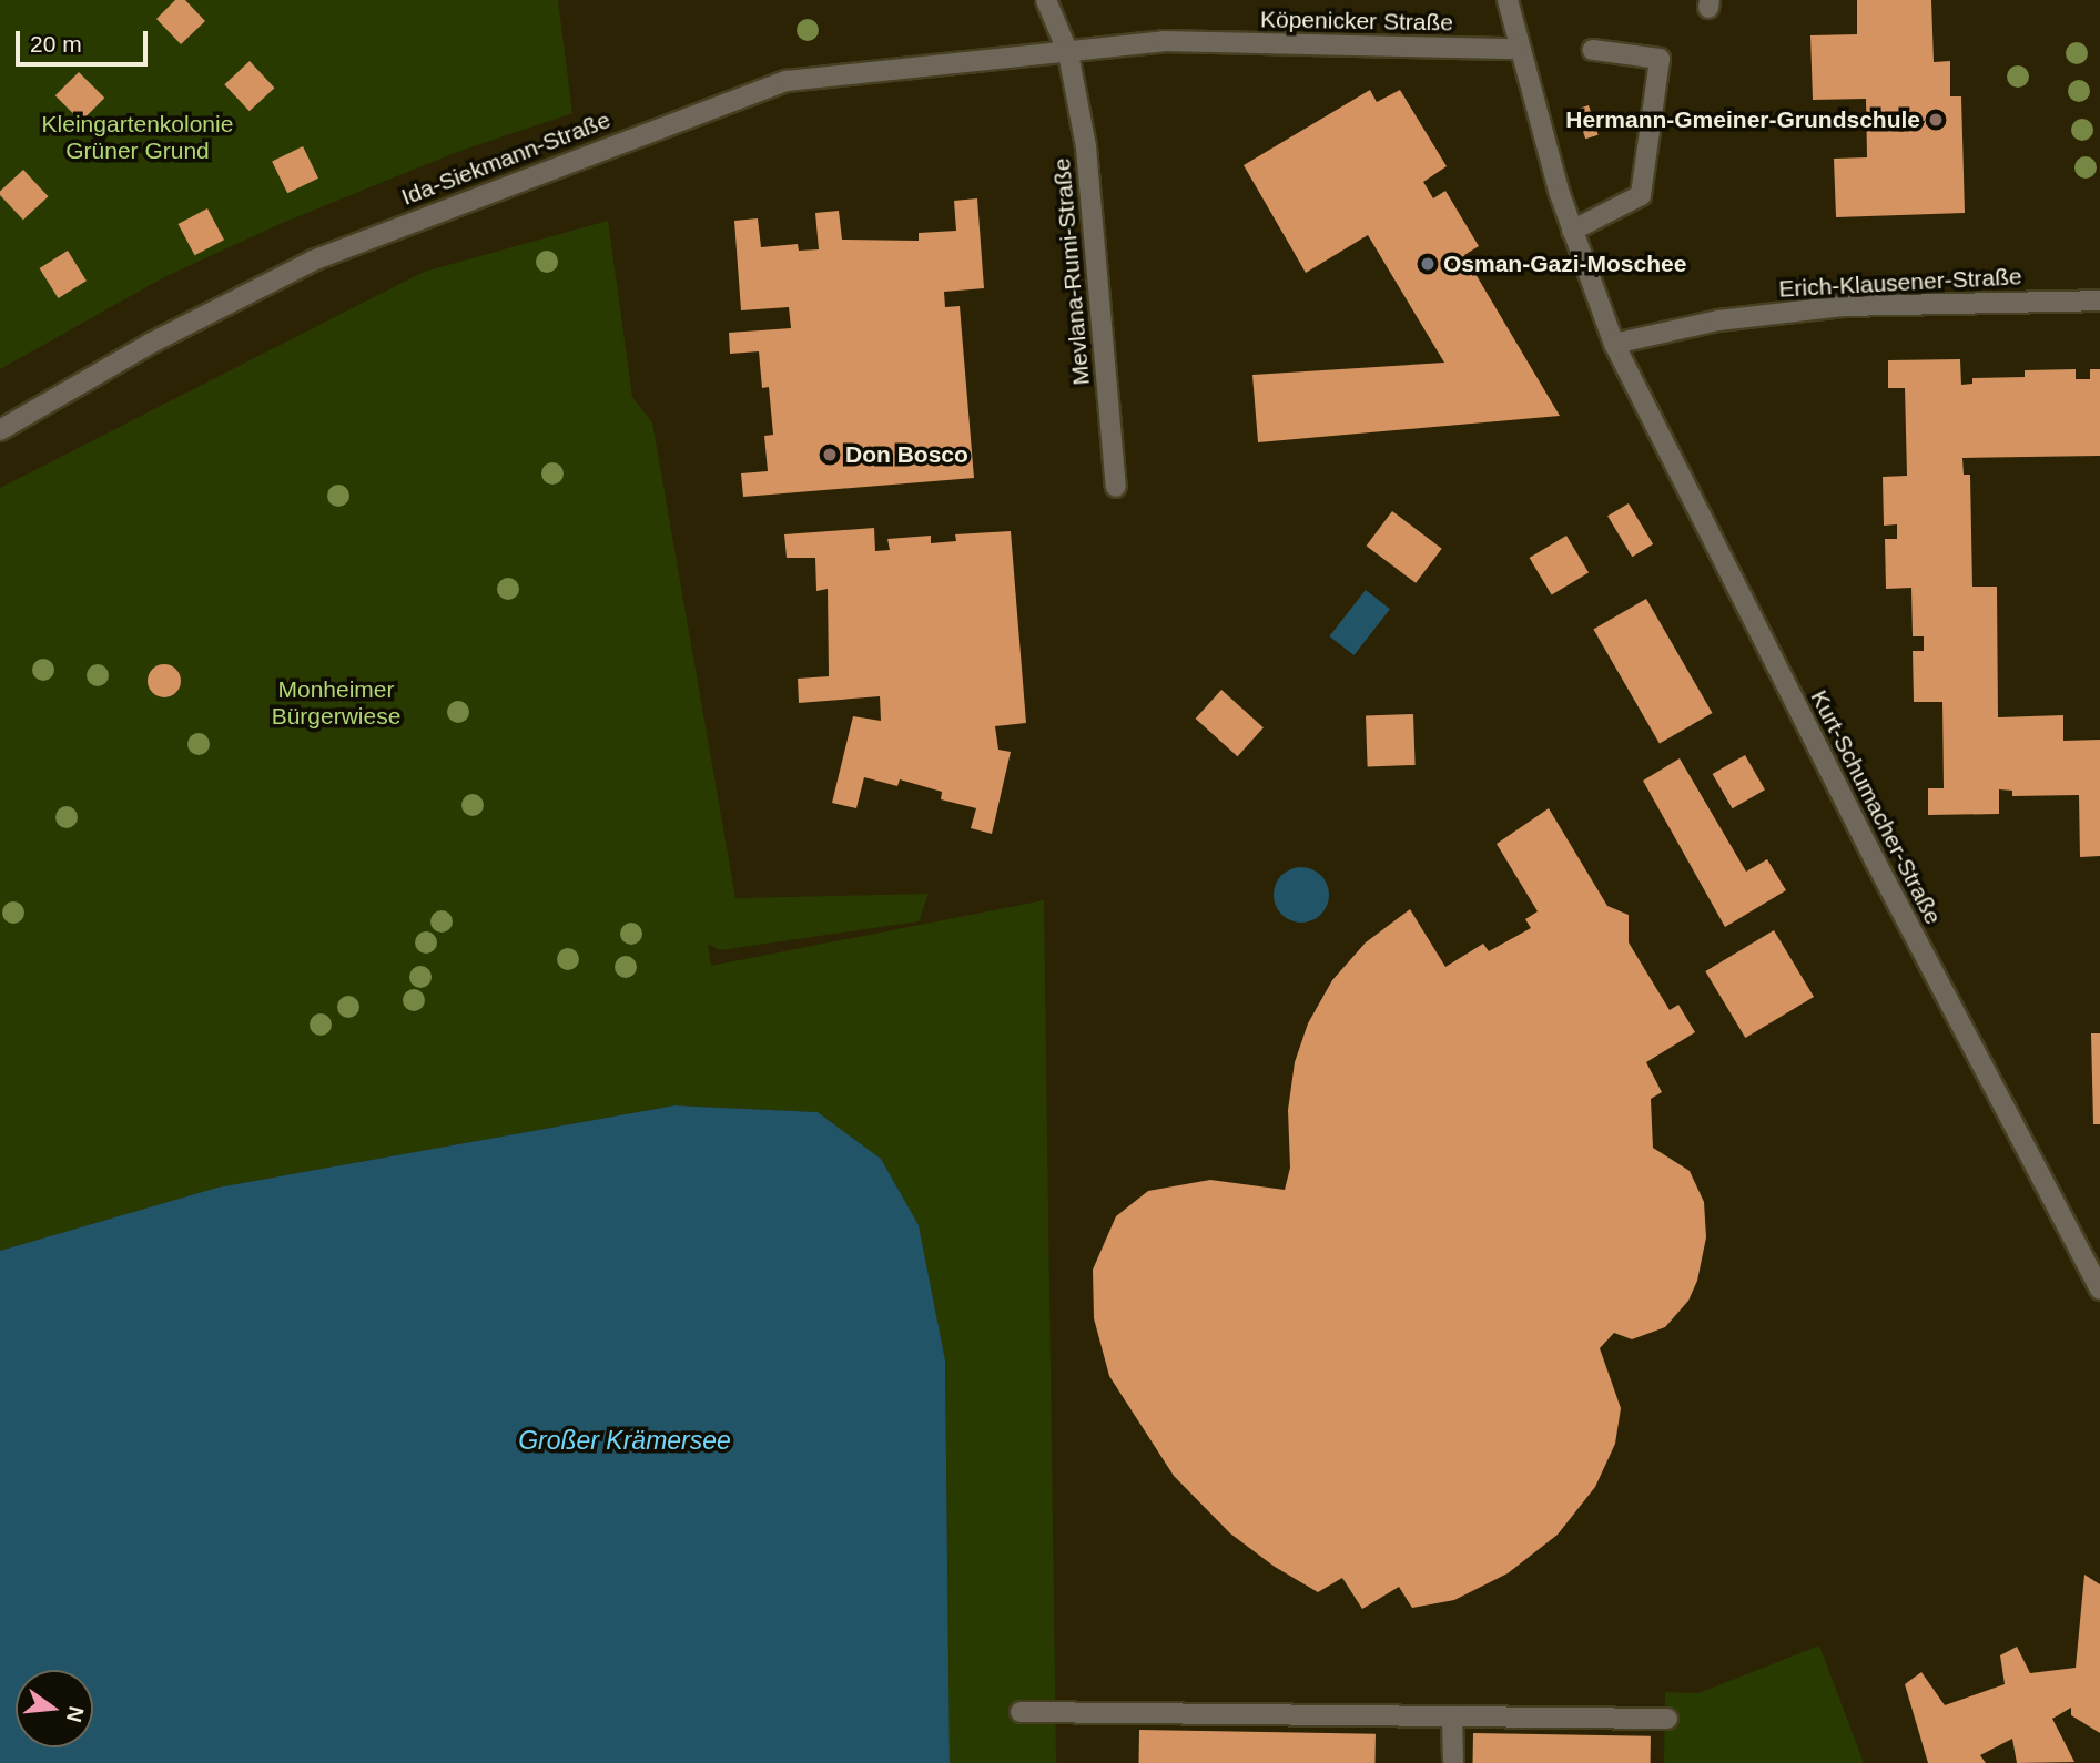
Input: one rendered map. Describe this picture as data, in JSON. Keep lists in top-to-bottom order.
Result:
{
  "streets": {
    "street": [
      "Köpenicker Straße",
      "Ida-Siekmann-Straße",
      "Mevlana-Rumi-Straße",
      "Erich-Klausener-Straße",
      "Kurt-Schumacher-Straße"
    ]
  },
  "crossings": [
    ["Köpenicker Straße", "Ida-Siekmann-Straße"],
    ["Köpenicker Straße", "Mevlana-Rumi-Straße"],
    ["Köpenicker Straße", "Kurt-Schumacher-Straße"],
    ["Ida-Siekmann-Straße", "Mevlana-Rumi-Straße"],
    ["Erich-Klausener-Straße", "Kurt-Schumacher-Straße"]
  ],
  "water": ["Großer Krämersee"],
  "parks": ["Kleingartenkolonie Grüner Grund", "Monheimer Bürgerwiese"],
  "places": ["Hermann-Gmeiner-Grundschule", "Osman-Gazi-Moschee", "Don Bosco"],
  "scale_bar": "20 m",
  "north": "right"
}
